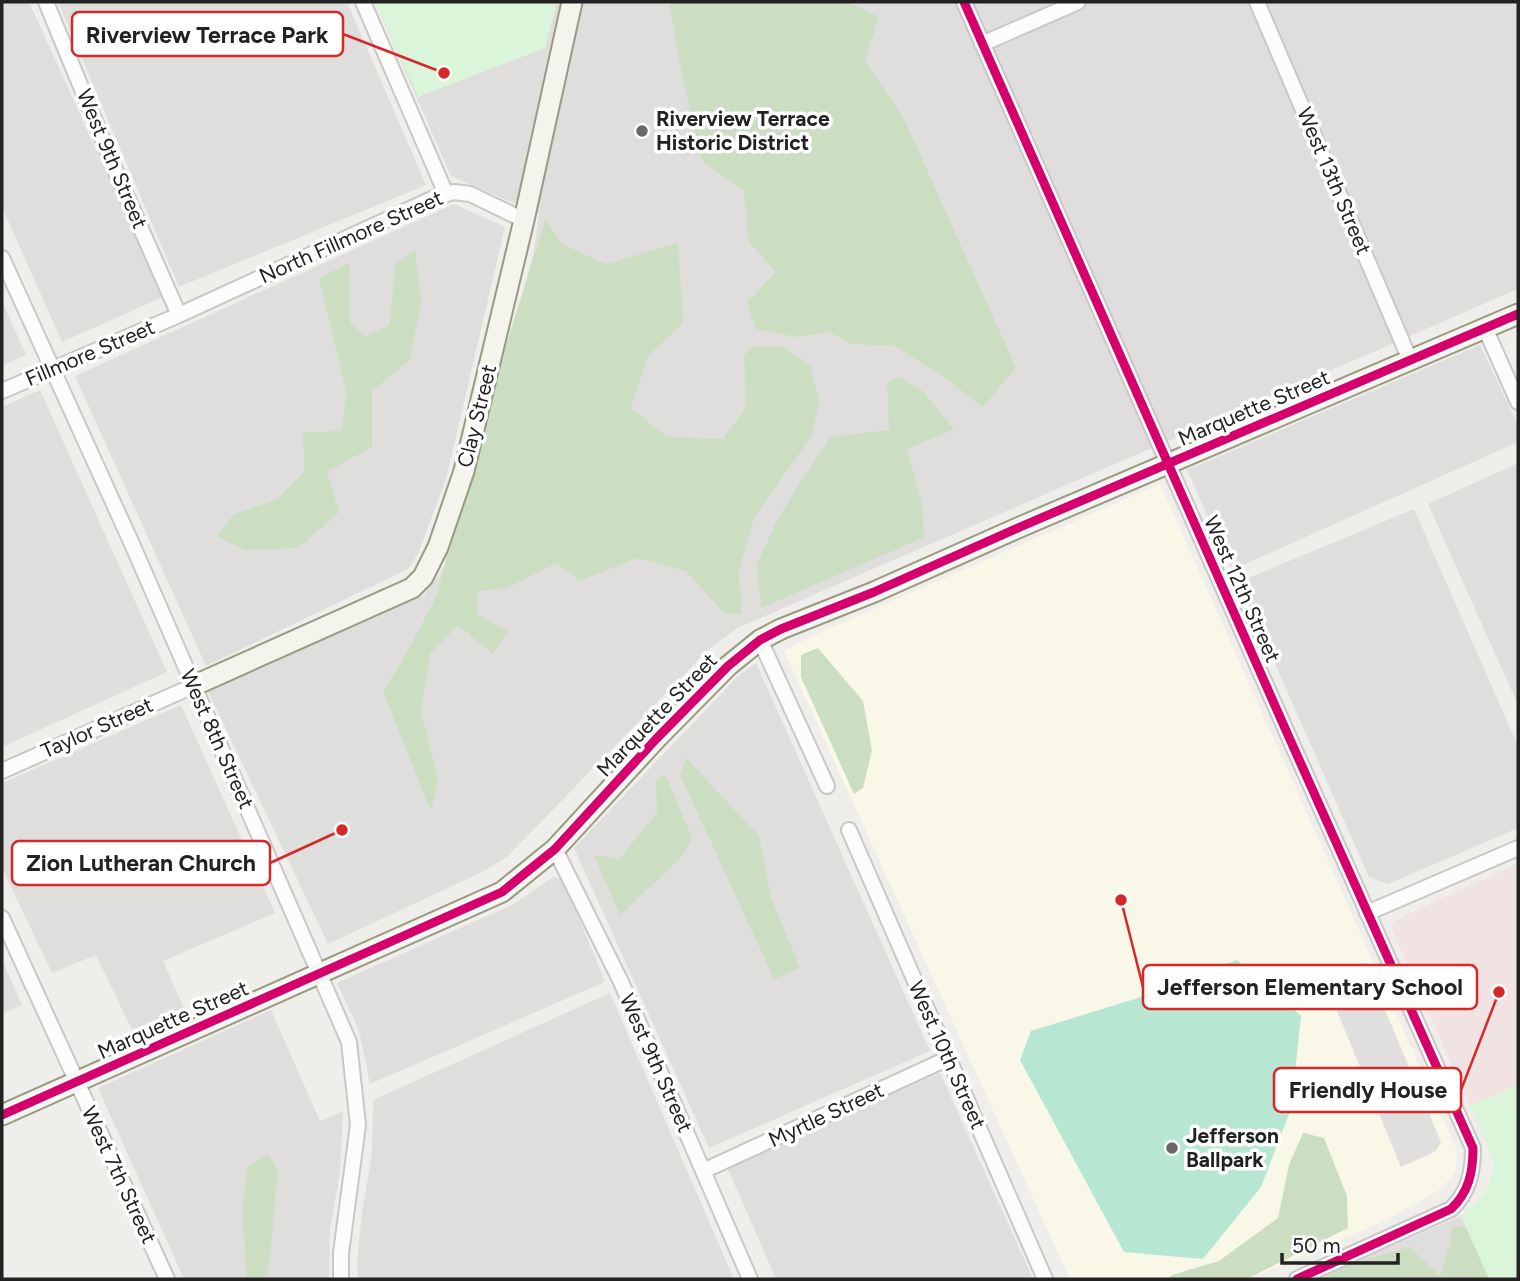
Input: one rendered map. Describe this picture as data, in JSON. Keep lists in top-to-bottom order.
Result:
{
  "streets": {
    "street": [
      "West 9th Street",
      "West 13th Street",
      "North Fillmore Street",
      "Fillmore Street",
      "Marquette Street",
      "Clay Street",
      "West 12th Street",
      "Taylor Street",
      "West 8th Street",
      "West 10th Street",
      "Myrtle Street",
      "West 7th Street"
    ]
  },
  "crossings": [
    ["West 9th Street", "North Fillmore Street"],
    ["West 9th Street", "Fillmore Street"],
    ["West 9th Street", "Marquette Street"],
    ["West 9th Street", "Myrtle Street"],
    ["West 13th Street", "Marquette Street"],
    ["North Fillmore Street", "Fillmore Street"],
    ["North Fillmore Street", "Clay Street"],
    ["Fillmore Street", "West 8th Street"],
    ["Marquette Street", "West 12th Street"],
    ["Marquette Street", "West 8th Street"],
    ["Marquette Street", "West 7th Street"],
    ["Clay Street", "Taylor Street"],
    ["Clay Street", "West 8th Street"],
    ["Taylor Street", "West 8th Street"],
    ["West 10th Street", "Myrtle Street"]
  ],
  "places": [
    "Riverview Terrace Park",
    "Riverview Terrace Historic District",
    "Zion Lutheran Church",
    "Jefferson Elementary School",
    "Friendly House",
    "Jefferson Ballpark"
  ],
  "scale_bar": "50 m"
}
